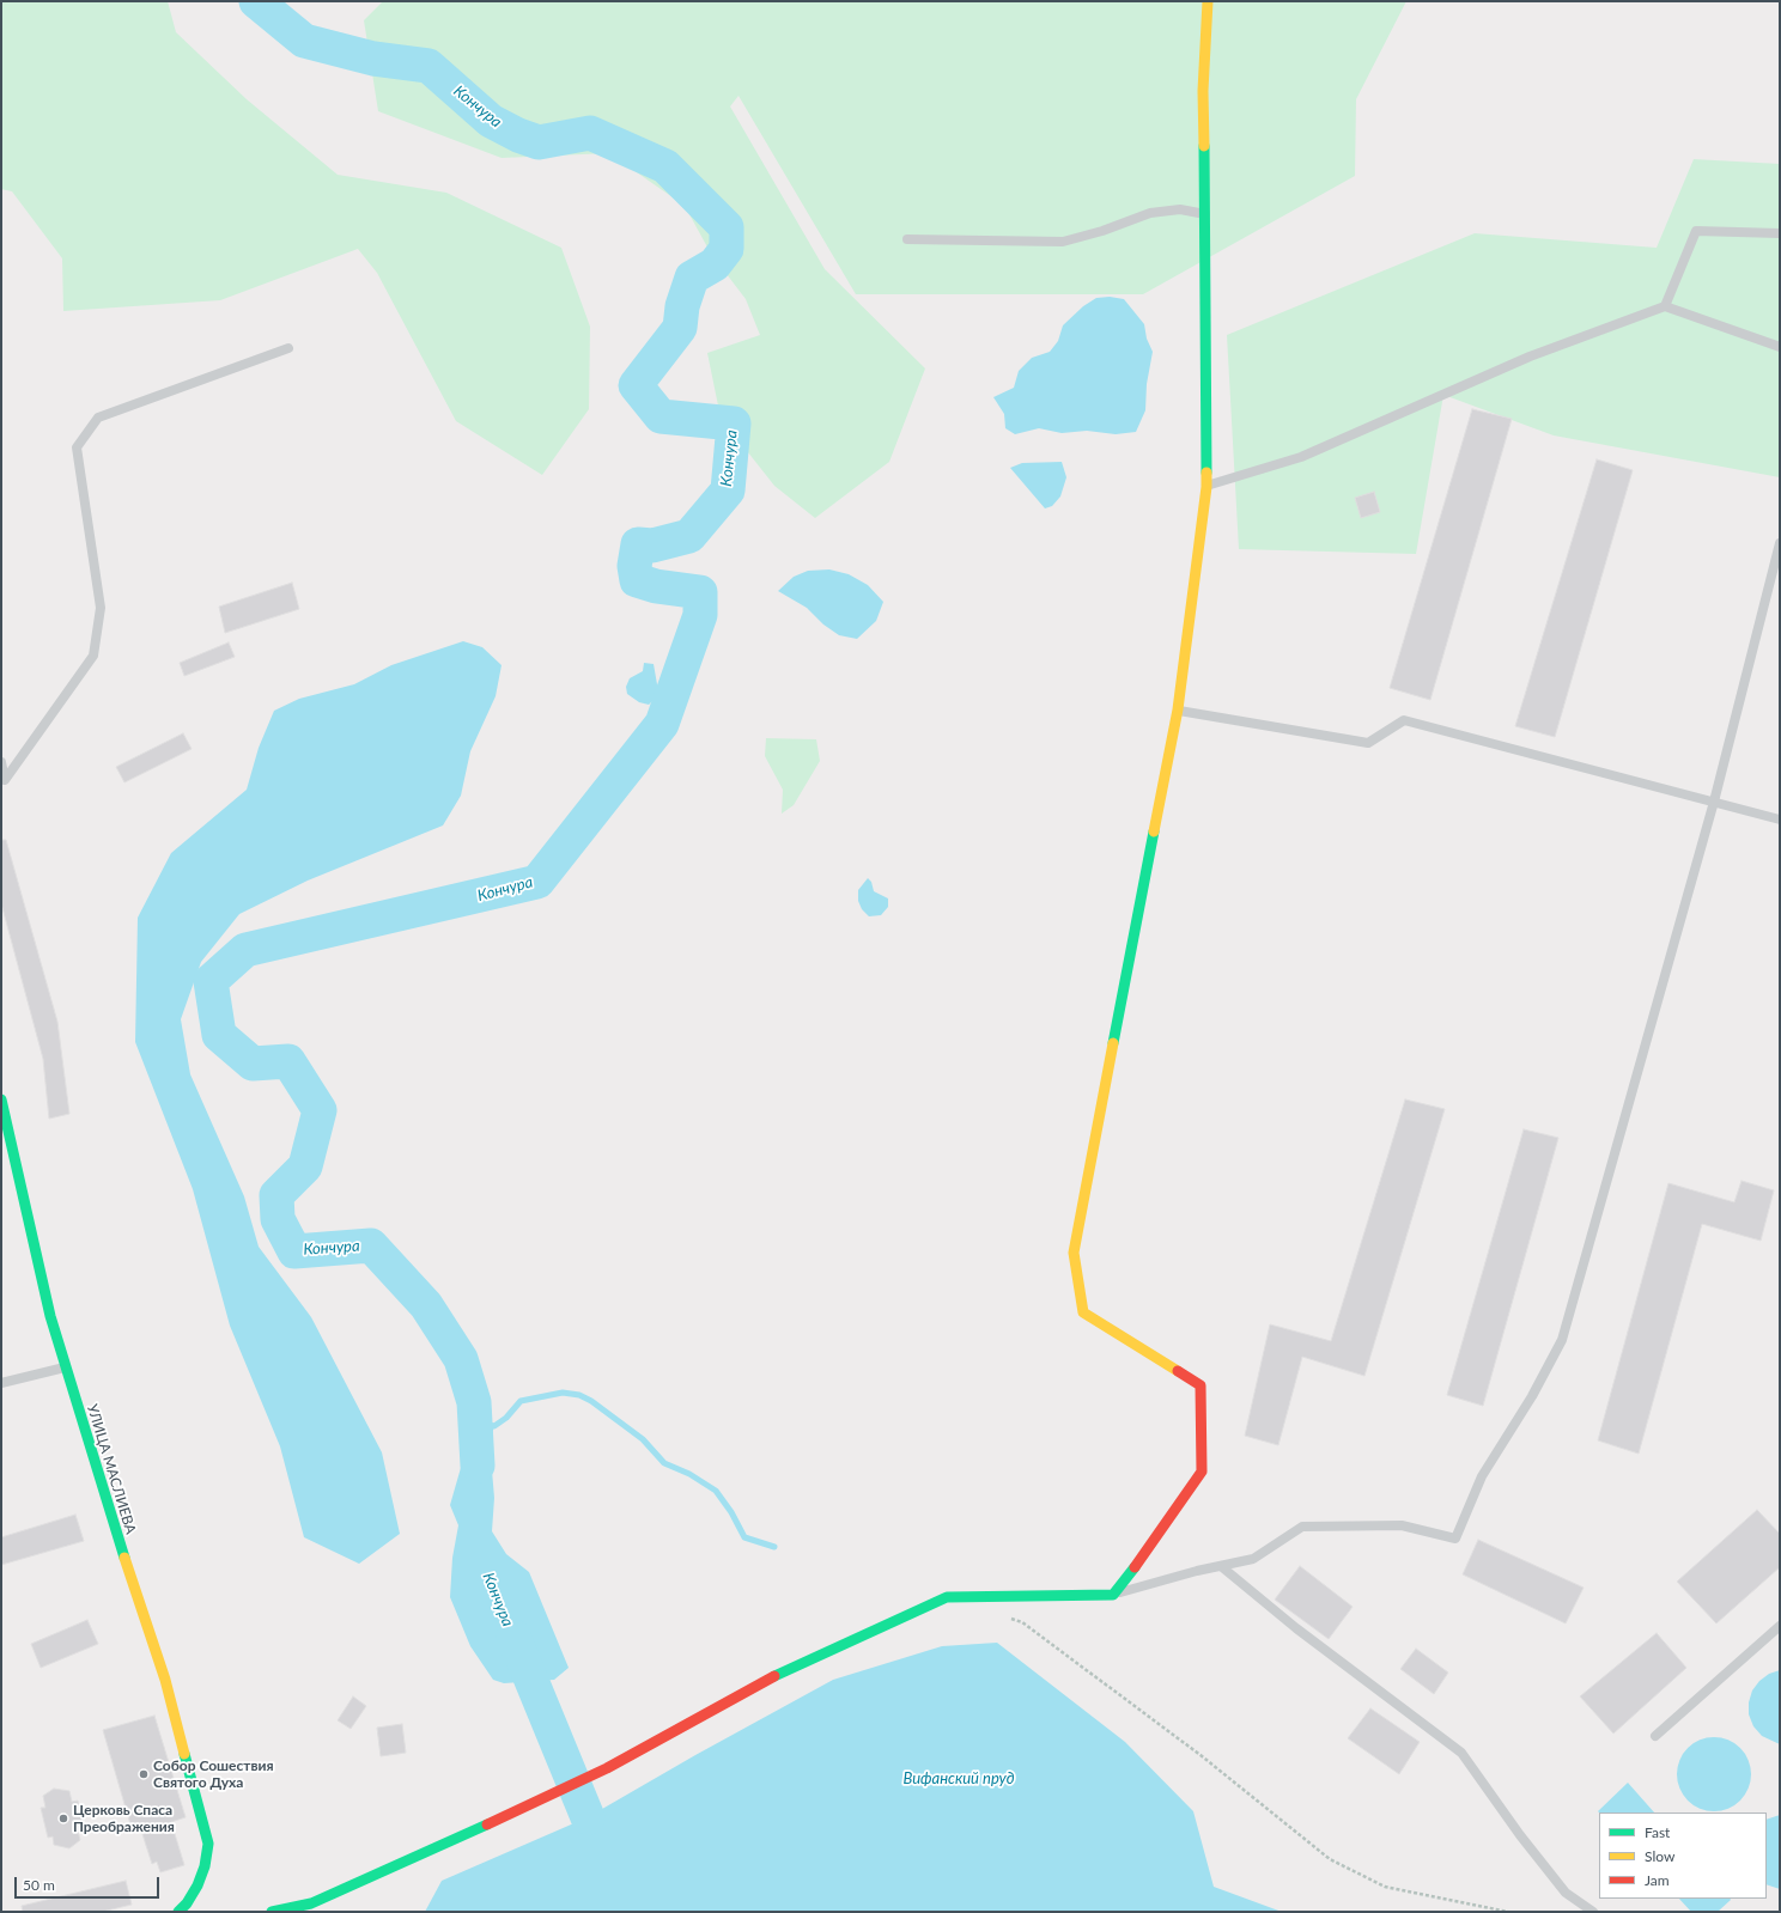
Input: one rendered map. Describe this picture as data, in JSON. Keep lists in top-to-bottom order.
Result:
{
  "streets": {
    "street": ["УЛИЦА МАСЛИЕВА"]
  },
  "water": ["Кончура", "Вифанский пруд"],
  "places": ["Собор Сошествия Святого Духа", "Церковь Спаса Преображения"],
  "legend": ["Fast", "Slow", "Jam"],
  "scale_bar": "50 m"
}
